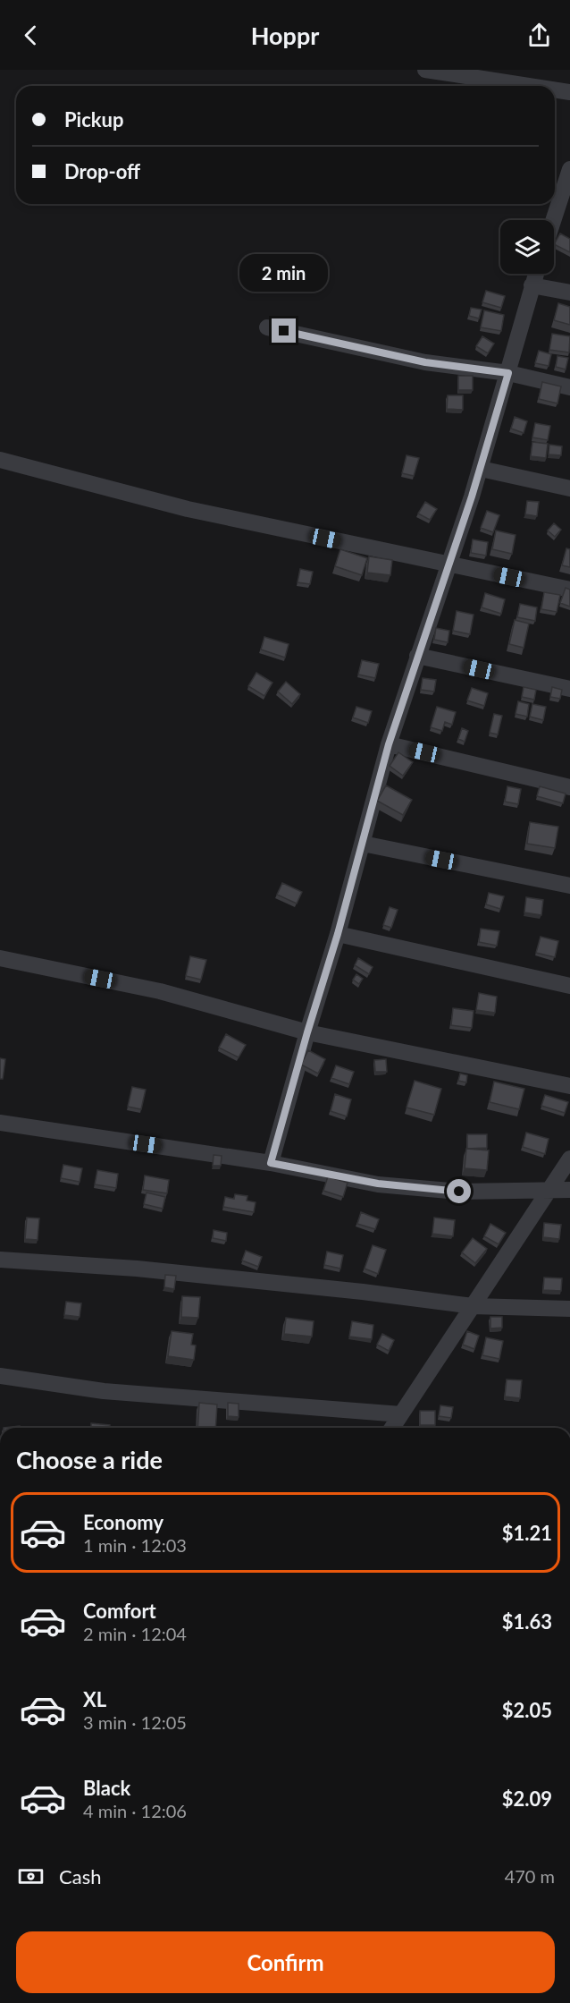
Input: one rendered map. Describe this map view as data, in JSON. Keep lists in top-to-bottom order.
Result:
{
  "page": {
    "header": "Hoppr",
    "banner": ["Pickup", "Drop-off"],
    "bubble": "2 min",
    "heading": "Choose a ride",
    "list": [
      {
        "name": "Economy",
        "note": "1 min · 12:03",
        "value": "$1.21"
      },
      {
        "name": "Comfort",
        "note": "2 min · 12:04",
        "value": "$1.63"
      },
      {
        "name": "XL",
        "note": "3 min · 12:05",
        "value": "$2.05"
      },
      {
        "name": "Black",
        "note": "4 min · 12:06",
        "value": "$2.09"
      }
    ],
    "pay": ["Cash", "470 m"],
    "buttons": "Confirm"
  }
}
